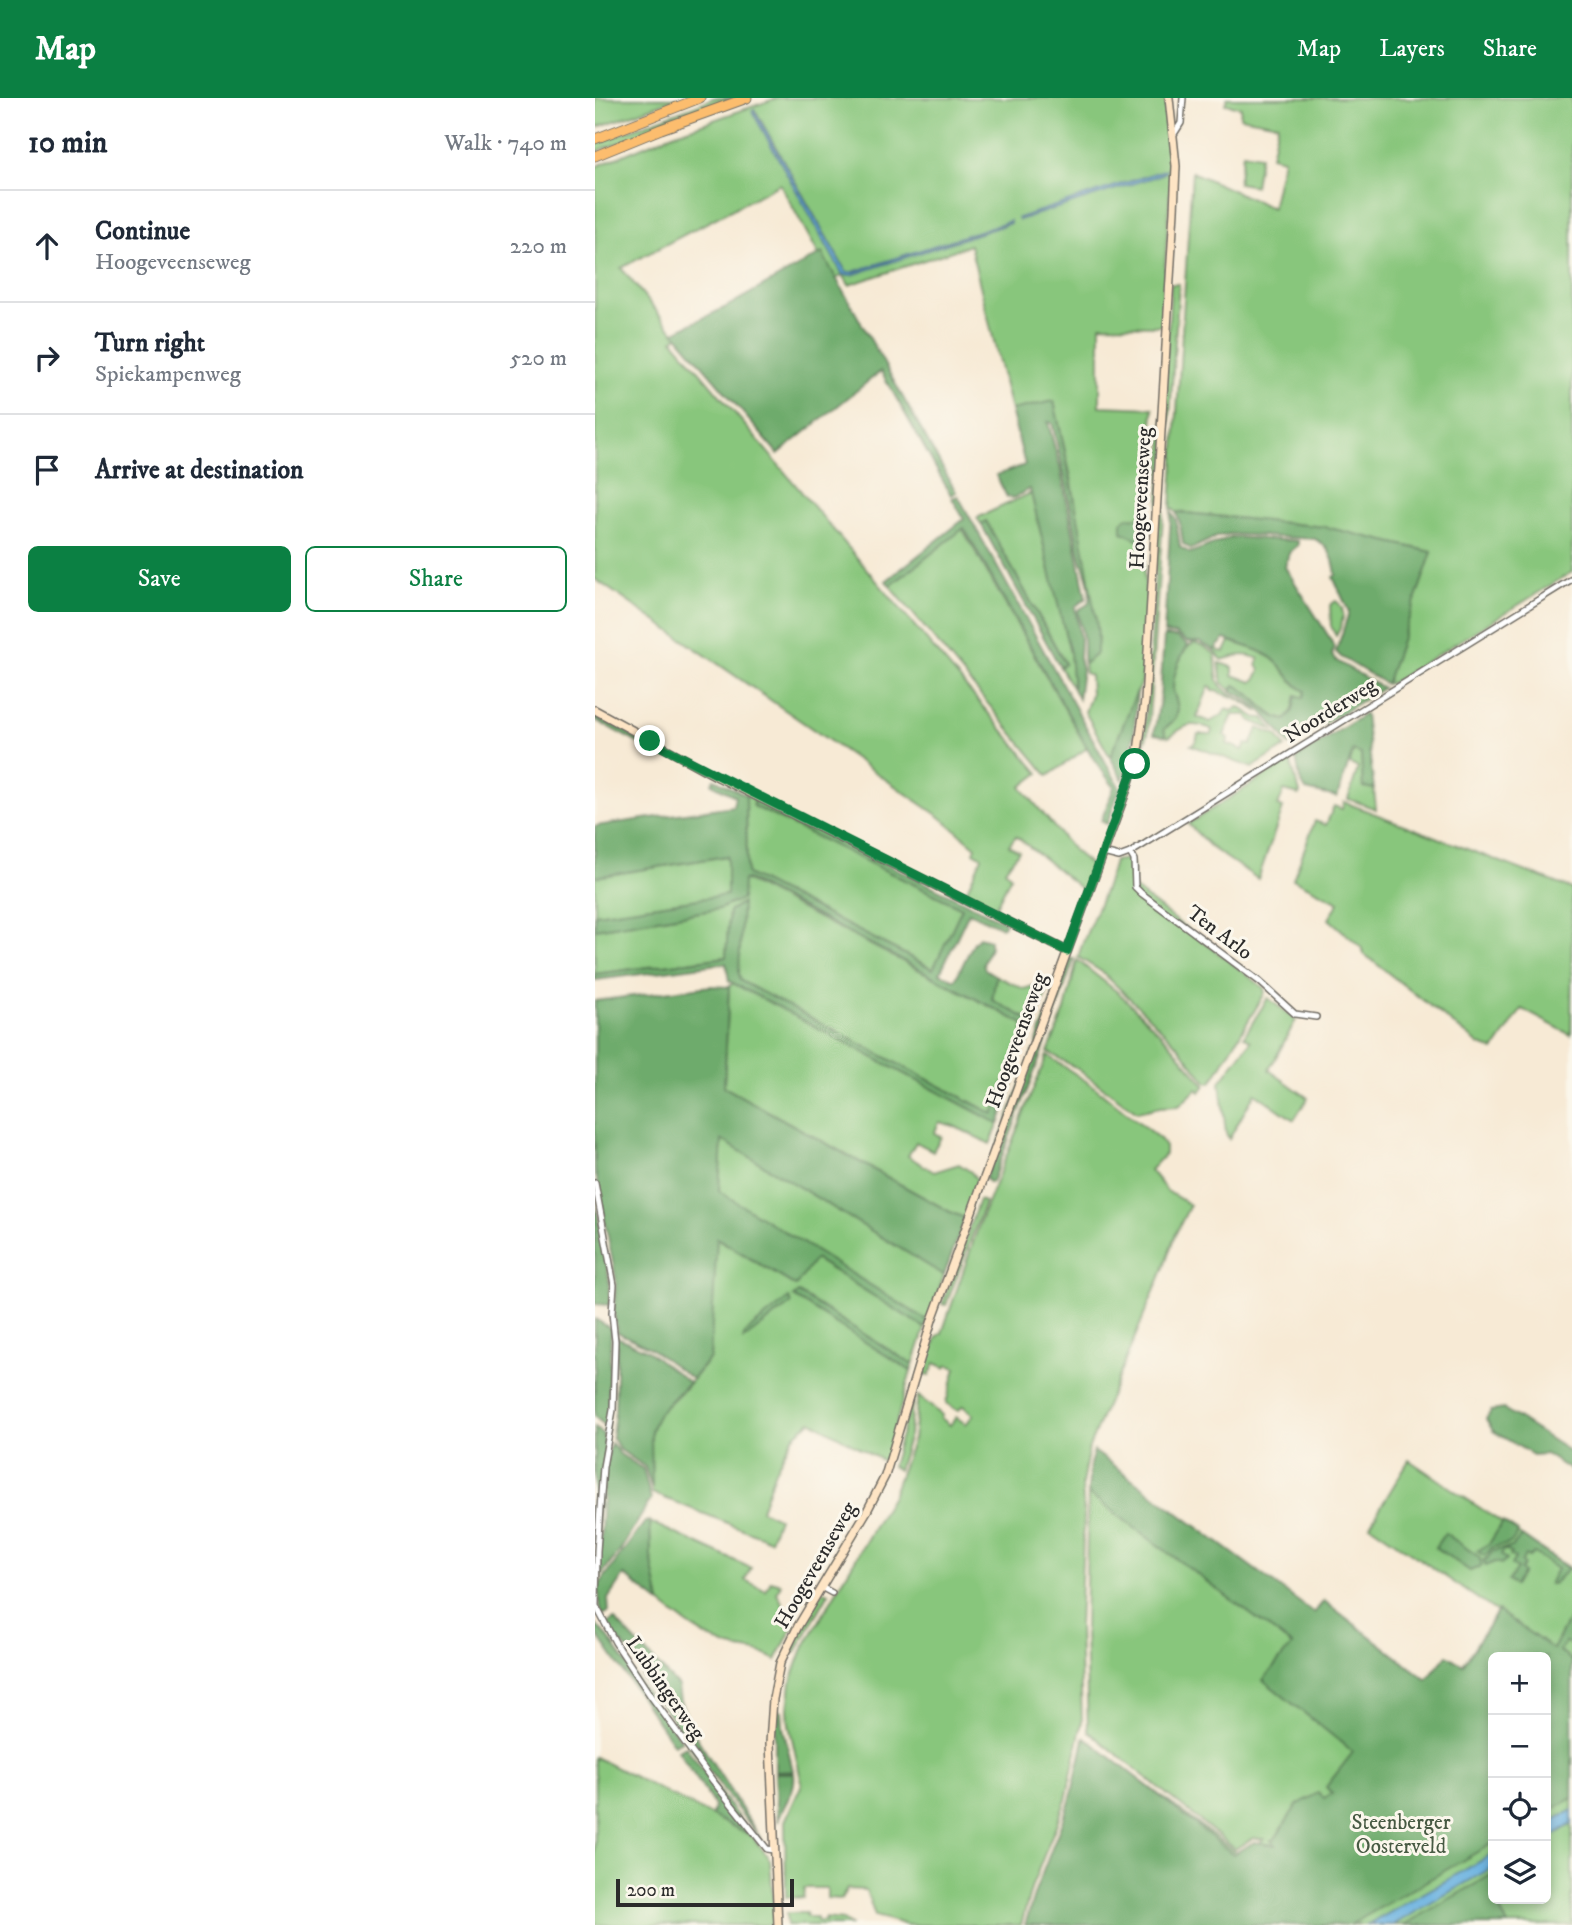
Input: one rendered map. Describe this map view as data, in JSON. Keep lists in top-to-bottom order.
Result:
{
  "streets": {
    "main road": ["Hoogeveenseweg"],
    "street": ["Noorderweg", "Ten Arlo", "Lubbingerweg"]
  },
  "crossings": [
    ["Hoogeveenseweg", "Lubbingerweg"],
    ["Noorderweg", "Ten Arlo"]
  ],
  "parks": ["Steenberger Oosterveld"],
  "scale_bar": "200 m",
  "page": {
    "header": "Map",
    "nav": ["Map", "Layers", "Share"],
    "heading": ["10 min", "Walk · 740 m"],
    "list": [
      ["Continue", "Hoogeveenseweg", "220 m"],
      ["Turn right", "Spiekampenweg", "520 m"],
      "Arrive at destination"
    ],
    "buttons": ["Save", "Share"],
    "map_buttons": ["+", "−"],
    "scale": "200 m"
  }
}
